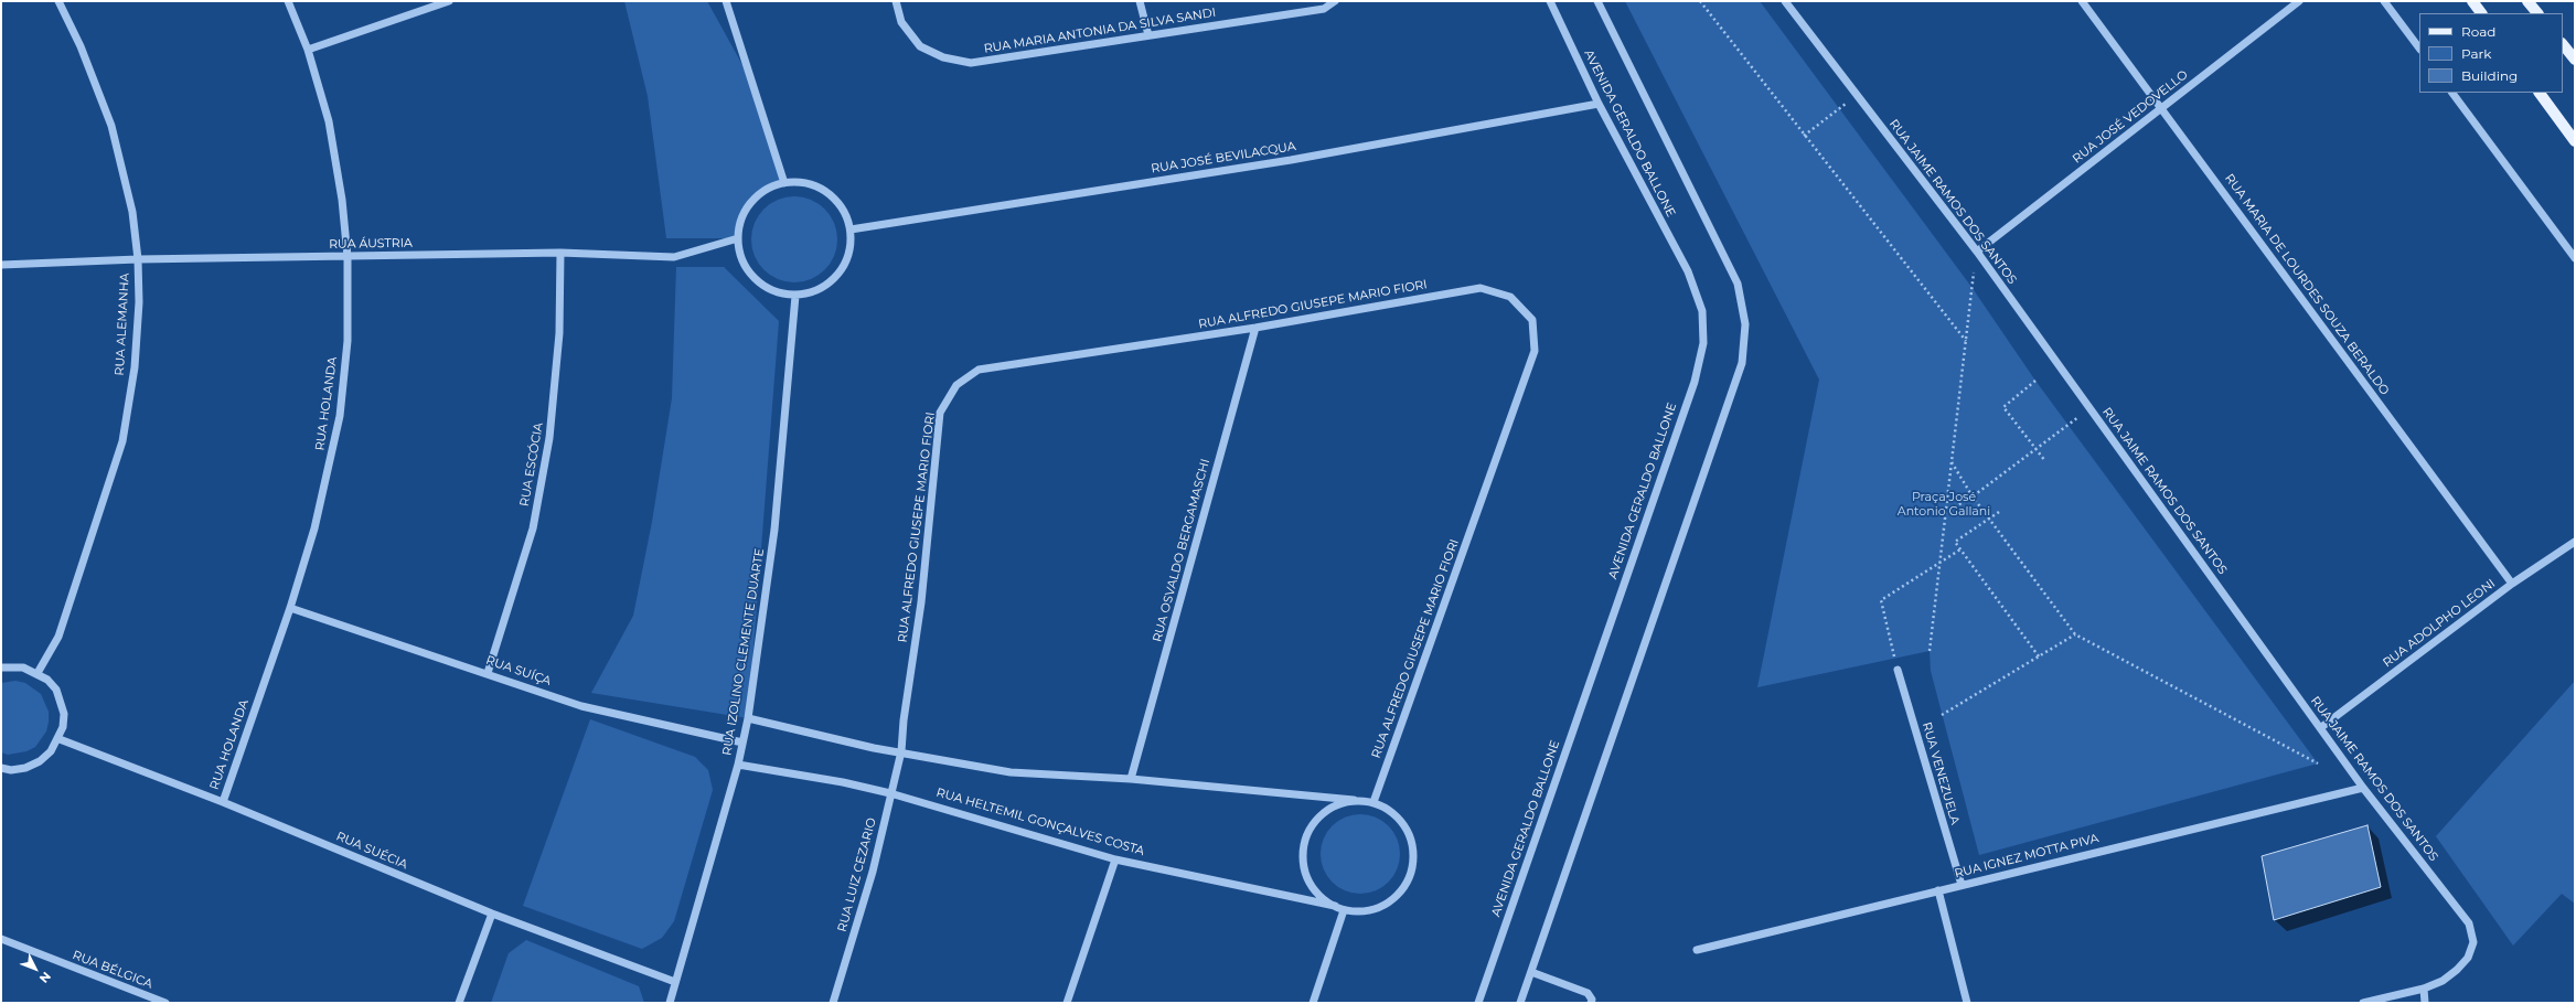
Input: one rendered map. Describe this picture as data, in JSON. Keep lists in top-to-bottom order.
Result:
{
  "streets": {
    "street": [
      "RUA MARIA ANTONIA DA SILVA SANDI",
      "RUA JOSÉ VEDOVELLO",
      "AVENIDA GERALDO BALLONE",
      "RUA JOSÉ BEVILACQUA",
      "RUA JAIME RAMOS DOS SANTOS",
      "RUA ÁUSTRIA",
      "RUA MARIA DE LOURDES SOUZA BERALDO",
      "RUA ALFREDO GIUSEPE MARIO FIORI",
      "RUA ALEMANHA",
      "RUA HOLANDA",
      "RUA ESCÓCIA",
      "RUA OSVALDO BERGAMASCHI",
      "RUA ADOLPHO LEONI",
      "RUA IZOLINO CLEMENTE DUARTE",
      "RUA SUÍÇA",
      "RUA VENEZUELA",
      "RUA HELTEMIL GONÇALVES COSTA",
      "RUA SUÉCIA",
      "RUA IGNEZ MOTTA PIVA",
      "RUA LUIZ CEZARIO",
      "RUA BÉLGICA"
    ]
  },
  "crossings": [
    ["RUA JOSÉ VEDOVELLO", "RUA JAIME RAMOS DOS SANTOS"],
    ["RUA JOSÉ VEDOVELLO", "RUA MARIA DE LOURDES SOUZA BERALDO"],
    ["AVENIDA GERALDO BALLONE", "RUA JOSÉ BEVILACQUA"],
    ["RUA JOSÉ BEVILACQUA", "RUA ÁUSTRIA"],
    ["RUA JOSÉ BEVILACQUA", "RUA IZOLINO CLEMENTE DUARTE"],
    ["RUA JAIME RAMOS DOS SANTOS", "RUA ADOLPHO LEONI"],
    ["RUA JAIME RAMOS DOS SANTOS", "RUA IGNEZ MOTTA PIVA"],
    ["RUA ÁUSTRIA", "RUA ALEMANHA"],
    ["RUA ÁUSTRIA", "RUA HOLANDA"],
    ["RUA ÁUSTRIA", "RUA ESCÓCIA"],
    ["RUA ÁUSTRIA", "RUA IZOLINO CLEMENTE DUARTE"],
    ["RUA MARIA DE LOURDES SOUZA BERALDO", "RUA ADOLPHO LEONI"],
    ["RUA ALFREDO GIUSEPE MARIO FIORI", "RUA OSVALDO BERGAMASCHI"],
    ["RUA ALFREDO GIUSEPE MARIO FIORI", "RUA HELTEMIL GONÇALVES COSTA"],
    ["RUA ALFREDO GIUSEPE MARIO FIORI", "RUA LUIZ CEZARIO"],
    ["RUA HOLANDA", "RUA SUÍÇA"],
    ["RUA HOLANDA", "RUA SUÉCIA"],
    ["RUA ESCÓCIA", "RUA SUÍÇA"],
    ["RUA IZOLINO CLEMENTE DUARTE", "RUA SUÍÇA"],
    ["RUA IZOLINO CLEMENTE DUARTE", "RUA HELTEMIL GONÇALVES COSTA"],
    ["RUA IZOLINO CLEMENTE DUARTE", "RUA SUÉCIA"],
    ["RUA VENEZUELA", "RUA IGNEZ MOTTA PIVA"],
    ["RUA HELTEMIL GONÇALVES COSTA", "RUA LUIZ CEZARIO"]
  ],
  "parks": ["Praça José Antonio Gallani"],
  "legend": ["Road", "Park", "Building"],
  "north": "bottom right"
}
